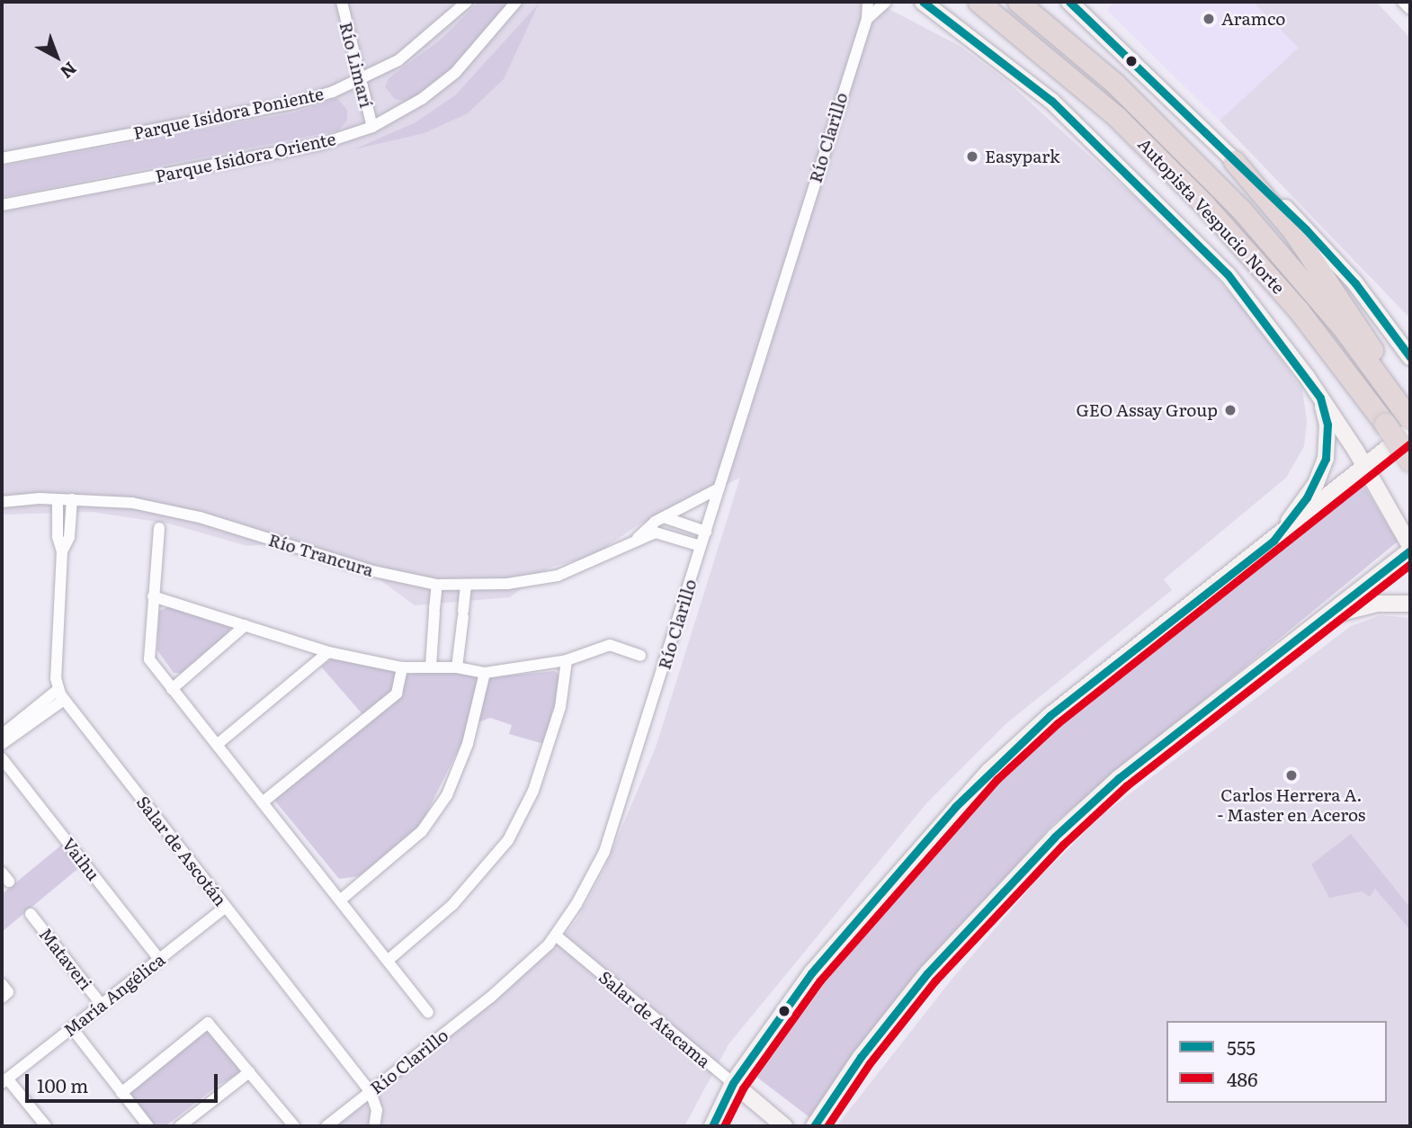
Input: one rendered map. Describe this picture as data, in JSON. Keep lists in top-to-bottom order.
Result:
{
  "streets": {
    "highway": ["Autopista Vespucio Norte"],
    "street": [
      "Río Limarí",
      "Parque Isidora Poniente",
      "Río Clarillo",
      "Parque Isidora Oriente",
      "Río Trancura",
      "Salar de Ascotán",
      "Vaihu",
      "Mataveri",
      "María Angélica",
      "Salar de Atacama"
    ]
  },
  "crossings": [
    ["Río Limarí", "Parque Isidora Poniente"],
    ["Río Limarí", "Parque Isidora Oriente"],
    ["Río Clarillo", "Río Trancura"],
    ["Río Clarillo", "Salar de Ascotán"],
    ["Río Clarillo", "Salar de Atacama"],
    ["Salar de Ascotán", "María Angélica"],
    ["Vaihu", "María Angélica"],
    ["Mataveri", "María Angélica"]
  ],
  "places": [
    "Aramco",
    "Easypark",
    "GEO Assay Group",
    "Carlos Herrera A. - Master en Aceros"
  ],
  "lines": ["transit line 555", "transit line 486"],
  "legend": ["555", "486"],
  "scale_bar": "100 m",
  "north": "bottom right"
}
